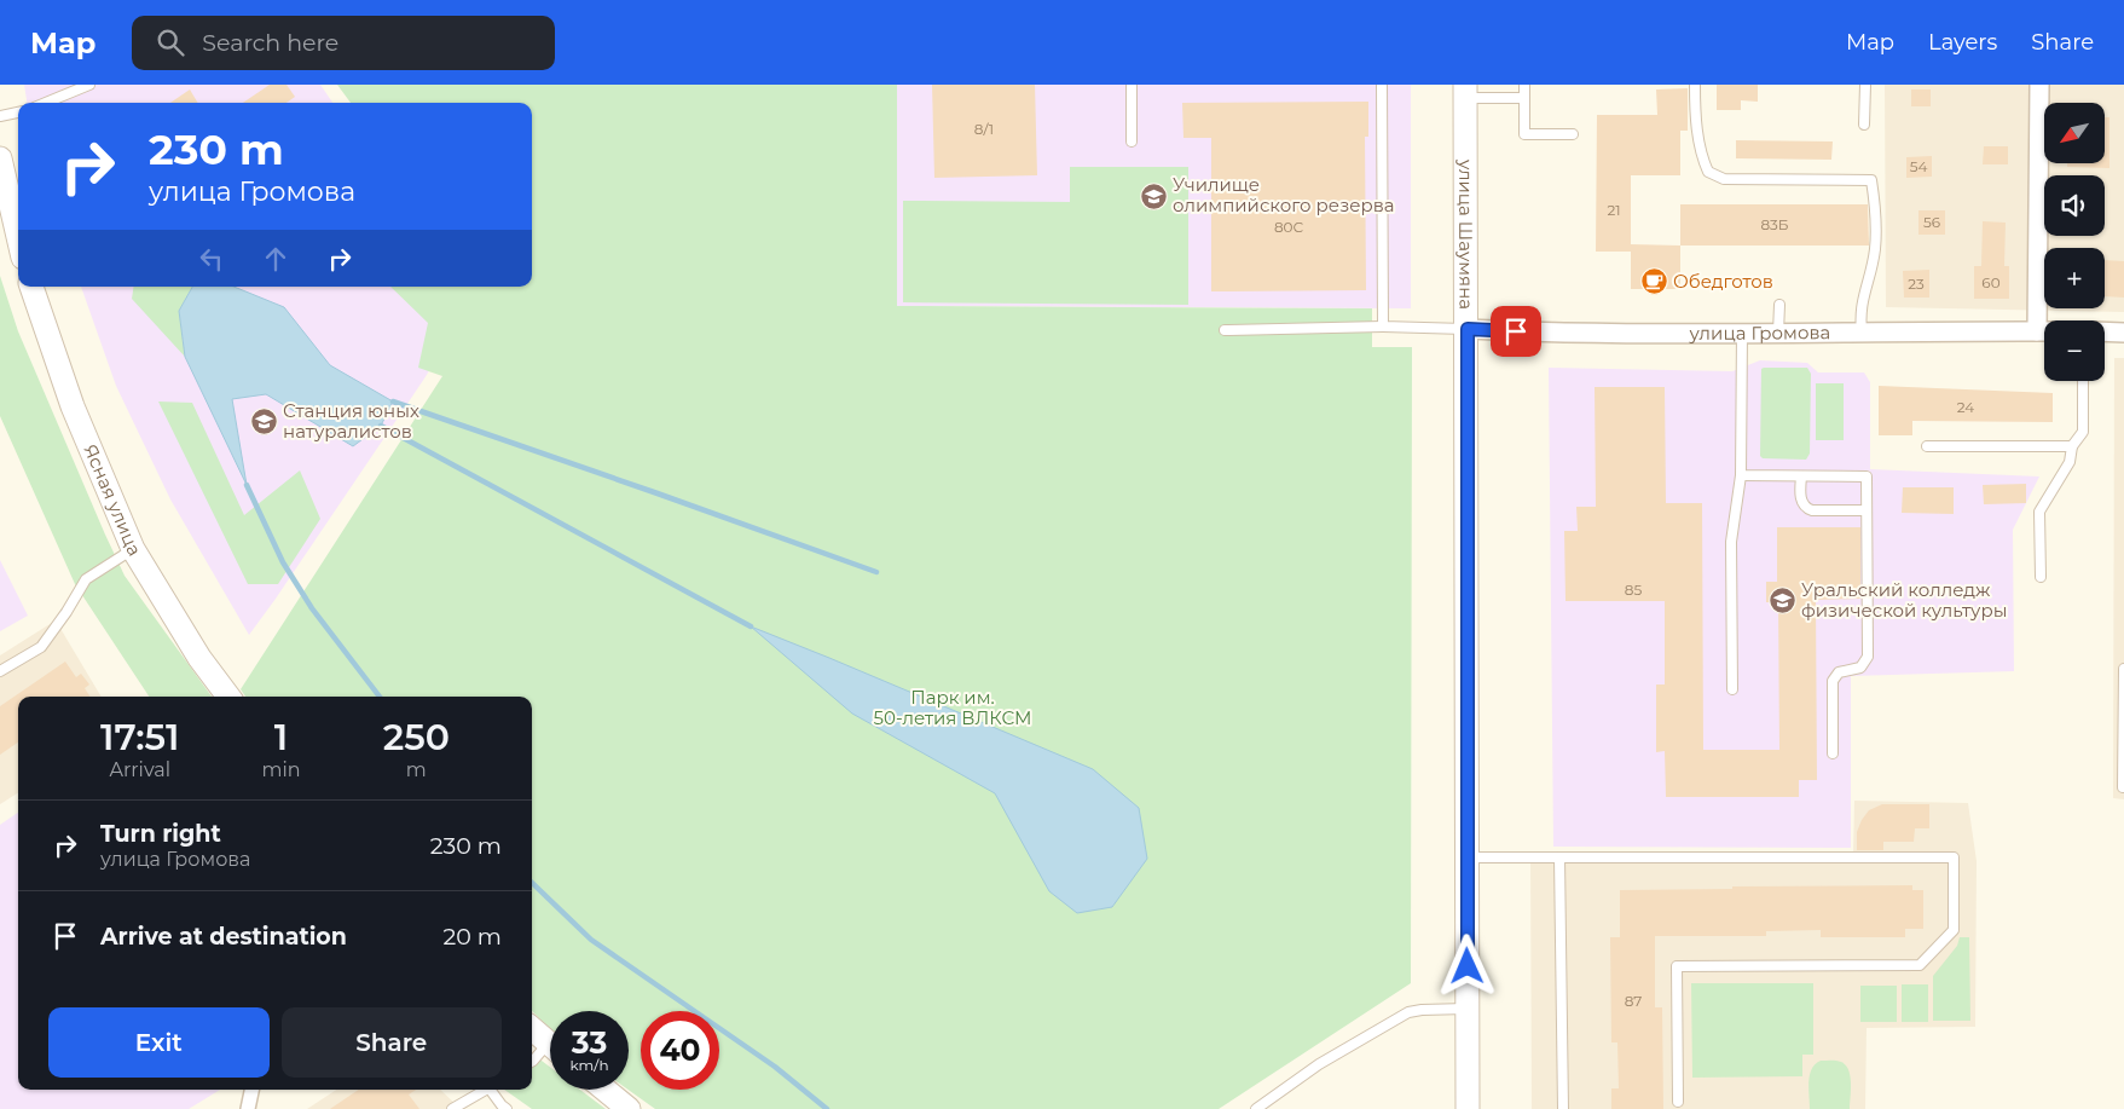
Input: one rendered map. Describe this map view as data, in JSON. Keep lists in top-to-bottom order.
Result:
{
  "streets": {
    "street": ["улица Шаумяна", "улица Громова", "Ясная улица"]
  },
  "crossings": [
    ["улица Шаумяна", "улица Громова"]
  ],
  "parks": ["Парк им. 50-летия ВЛКСМ"],
  "places": {
    "school or university": ["Училище олимпийского резерва", "Станция юных натуралистов", "Уральский колледж физической культуры"],
    "cafe": ["Обедготов"]
  },
  "house_numbers": [
    "8/1",
    "54",
    "21",
    "56",
    "83Б",
    "80С",
    "60",
    "23",
    "24",
    "85",
    "87"
  ],
  "north": "bottom left",
  "page": {
    "header": "Map",
    "search": "Search here",
    "nav": ["Map", "Layers", "Share"],
    "map_buttons": ["+", "−"],
    "turn": ["230 m", "улица Громова"],
    "eta": [
      "17:51",
      "Arrival",
      "1",
      "min",
      "250",
      "m"
    ],
    "list": [
      {
        "name": "Turn right",
        "note": "улица Громова",
        "value": "230 m"
      },
      {
        "name": "Arrive at destination",
        "value": "20 m"
      }
    ],
    "buttons": ["Exit", "Share"],
    "speed": "33 km/h",
    "limit": "40"
  }
}
